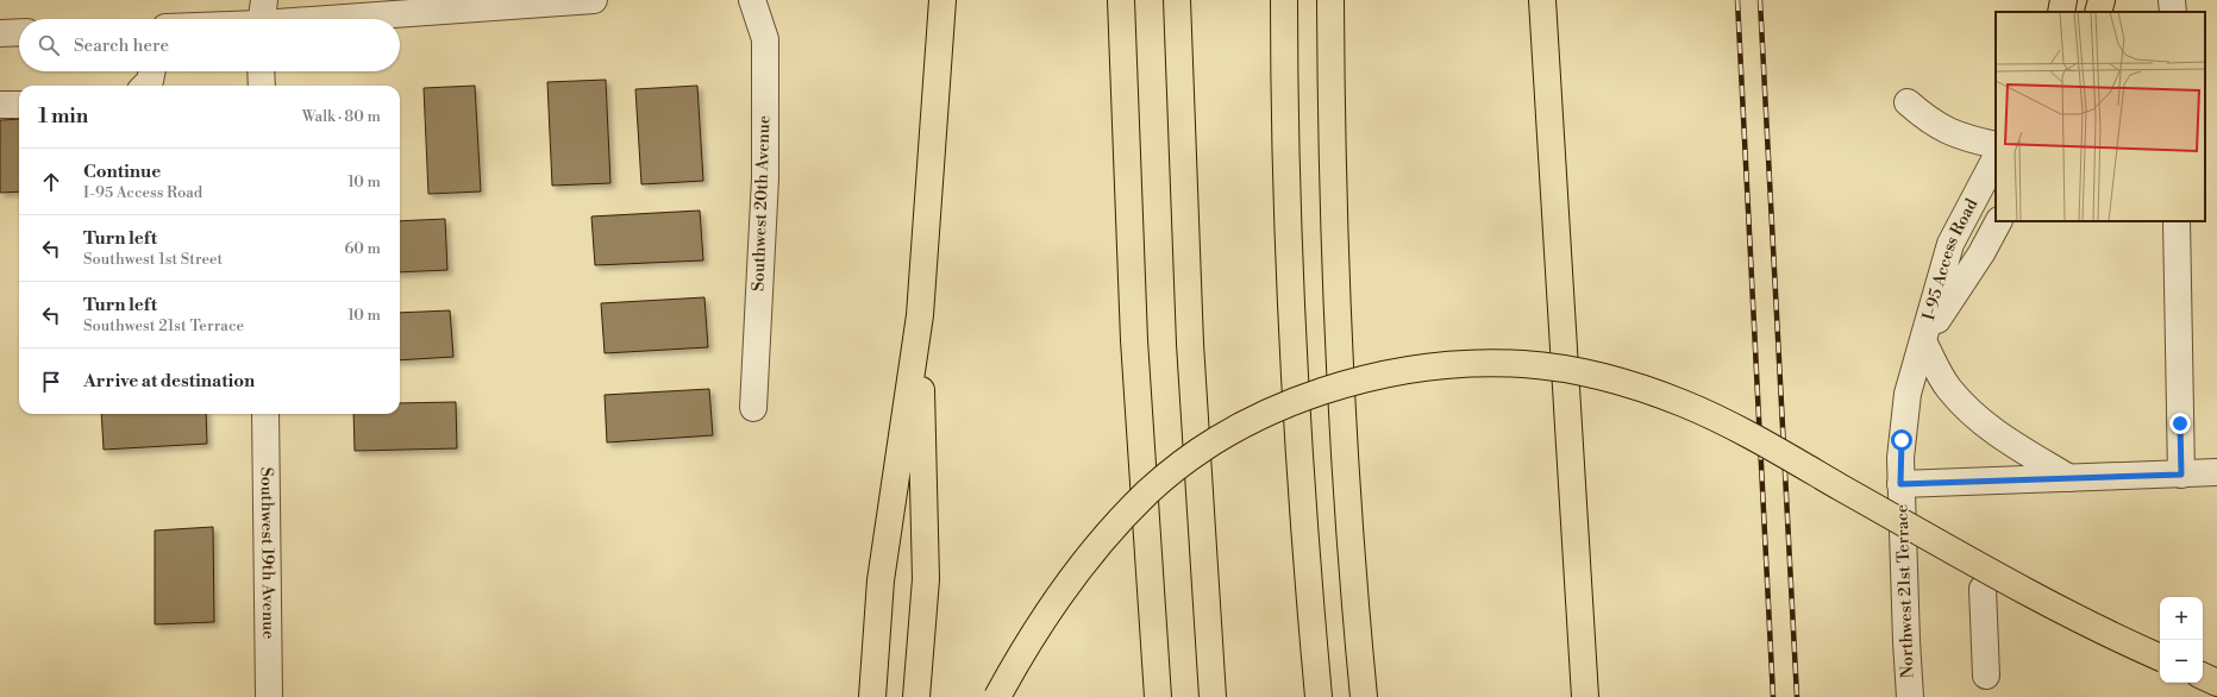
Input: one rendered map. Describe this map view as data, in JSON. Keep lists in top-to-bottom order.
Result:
{
  "streets": {
    "street": [
      "Southwest 20th Avenue",
      "I-95 Access Road",
      "Southwest 19th Avenue",
      "Northwest 21st Terrace"
    ]
  },
  "crossings": [
    ["I-95 Access Road", "Northwest 21st Terrace"]
  ],
  "page": {
    "search": "Search here",
    "heading": ["1 min", "Walk · 80 m"],
    "list": [
      ["Continue", "I-95 Access Road", "10 m"],
      ["Turn left", "Southwest 1st Street", "60 m"],
      ["Turn left", "Southwest 21st Terrace", "10 m"],
      "Arrive at destination"
    ],
    "map_buttons": ["+", "−"]
  }
}
